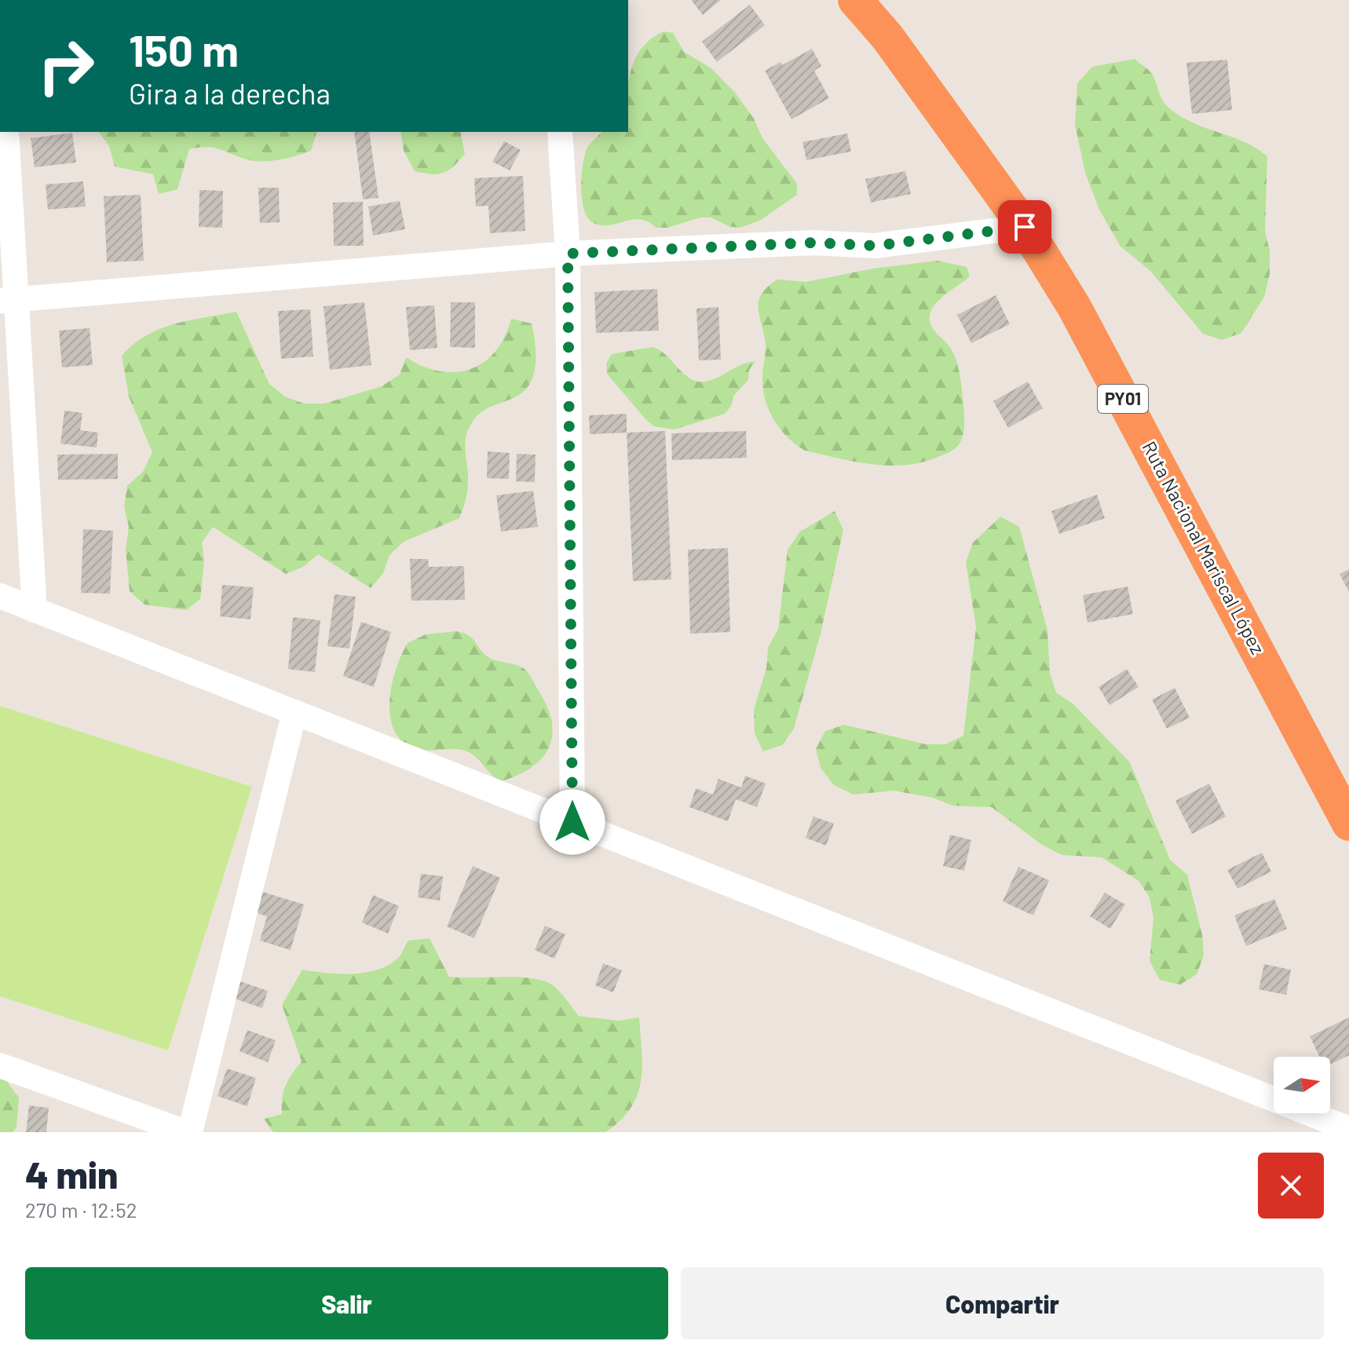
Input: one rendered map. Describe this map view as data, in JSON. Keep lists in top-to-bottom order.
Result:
{
  "streets": {
    "highway": ["PY01", "Ruta Nacional Mariscal López"]
  },
  "north": "right",
  "page": {
    "turn": ["150 m", "Gira a la derecha"],
    "heading": ["4 min", "270 m · 12:52"],
    "buttons": ["Salir", "Compartir"]
  }
}
